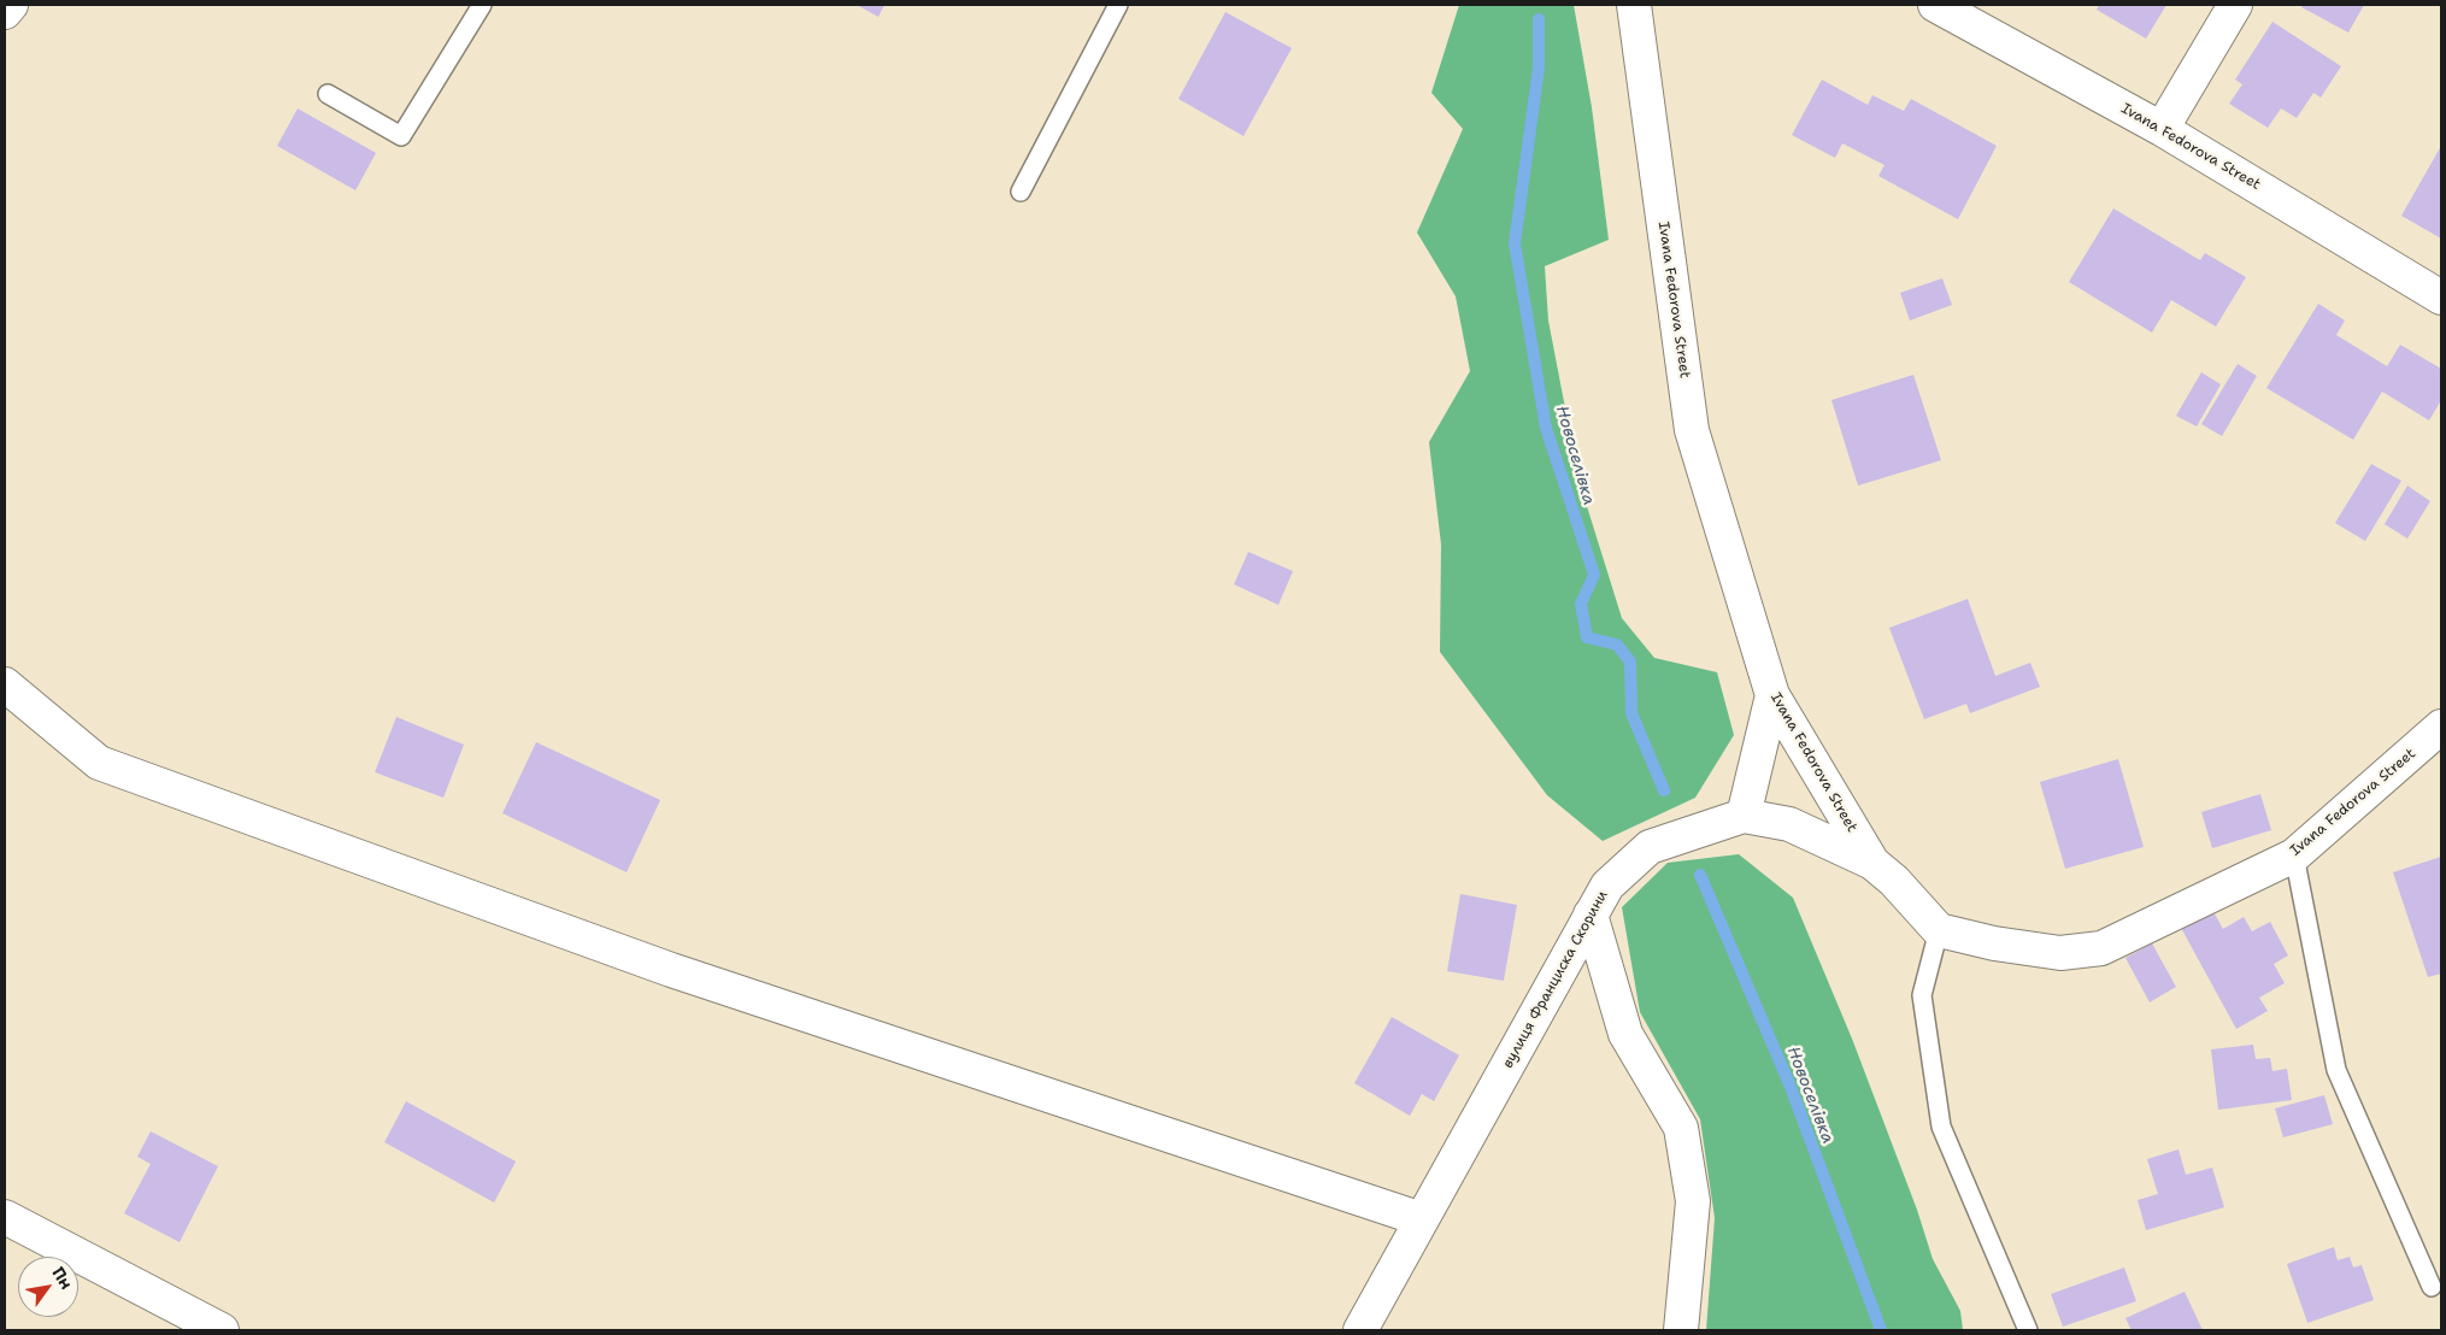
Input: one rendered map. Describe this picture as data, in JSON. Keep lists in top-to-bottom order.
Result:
{
  "streets": {
    "street": ["Ivana Fedorova Street", "вулиця Франциска Скорини"]
  },
  "crossings": [
    ["Ivana Fedorova Street", "вулиця Франциска Скорини"]
  ],
  "water": ["Новоселівка"],
  "north": "top right"
}
